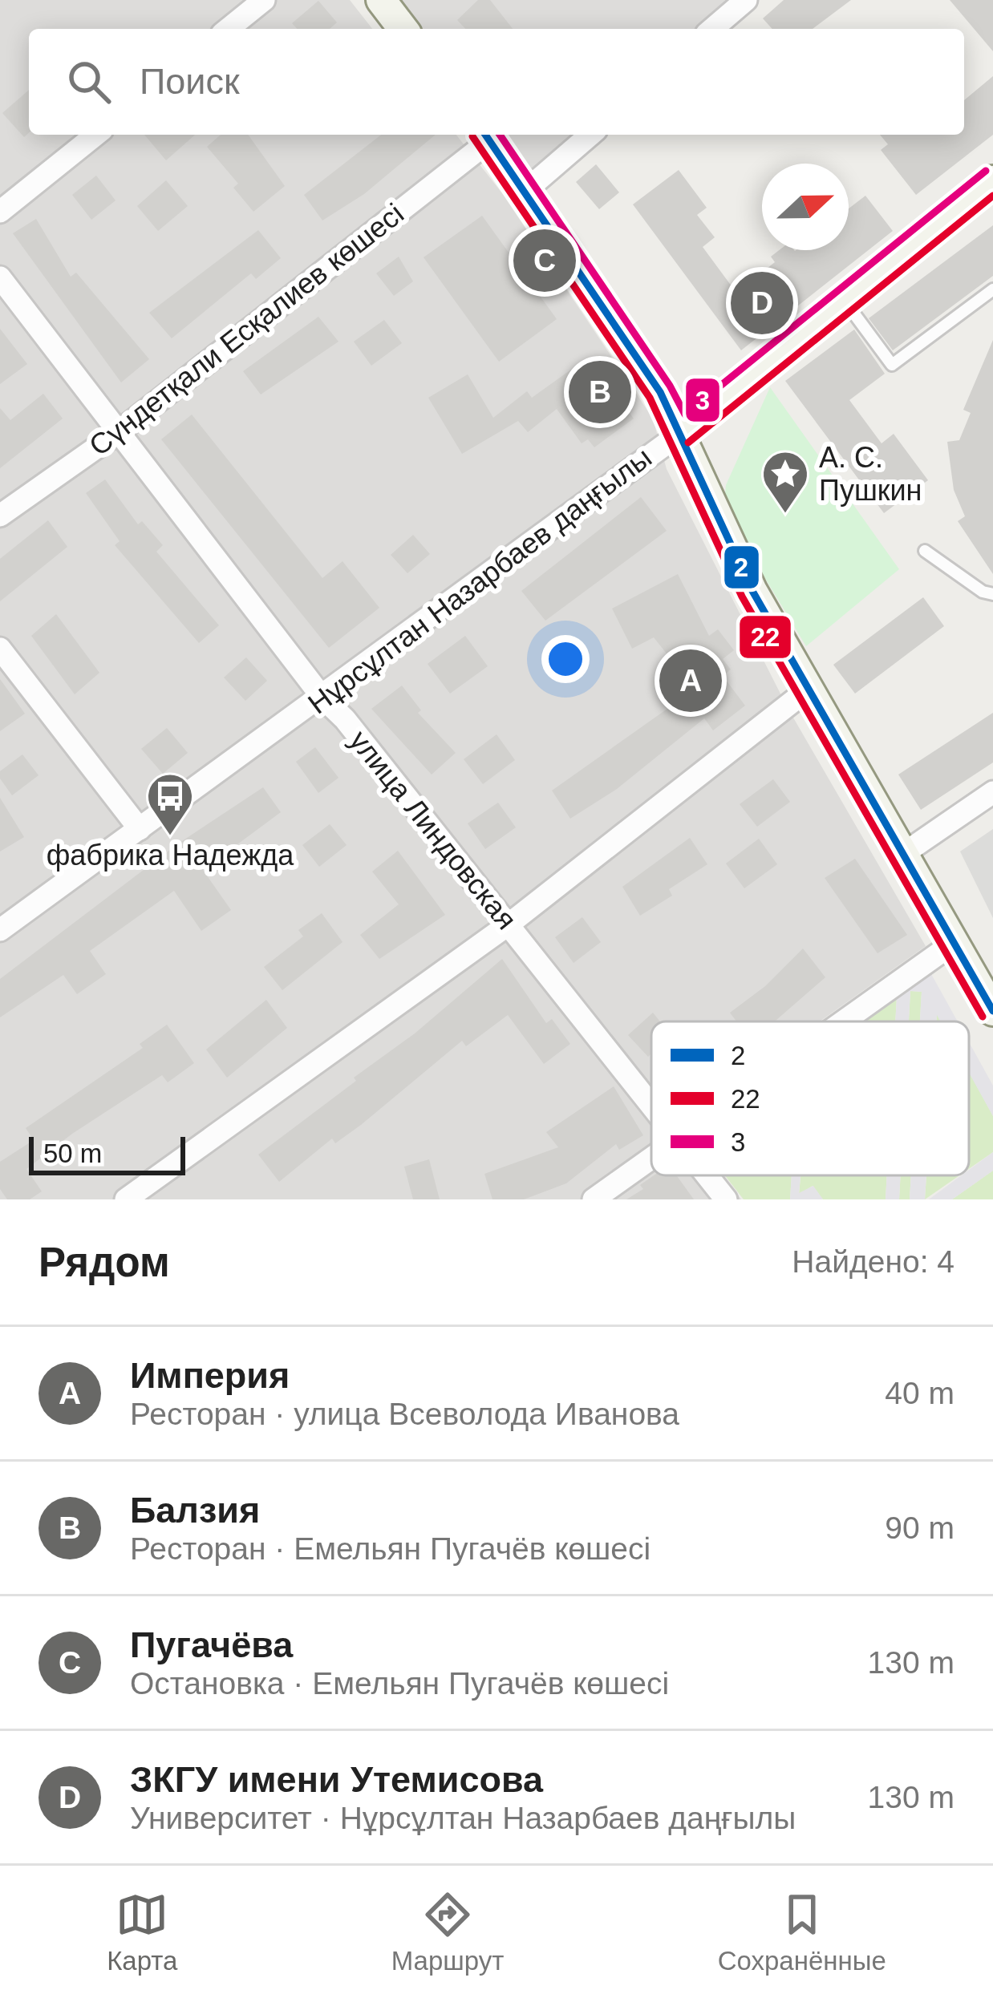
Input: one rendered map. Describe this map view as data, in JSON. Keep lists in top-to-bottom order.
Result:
{
  "streets": {
    "main road": ["Нұрсұлтан Назарбаев даңғылы"],
    "street": ["Сүндетқали Есқалиев көшесі", "улица Линдовская"]
  },
  "crossings": [
    ["Сүндетқали Есқалиев көшесі", "улица Линдовская"],
    ["Нұрсұлтан Назарбаев даңғылы", "улица Линдовская"]
  ],
  "places": {
    "place": ["А. С. Пушкин"],
    "bus stop": ["фабрика Надежда"]
  },
  "lines": ["transit line 2", "transit line 3", "transit line 22"],
  "legend": ["2", "22", "3"],
  "scale_bar": "50 m",
  "north": "right",
  "page": {
    "search": "Поиск",
    "pins": [
      "C",
      "D",
      "B",
      "A"
    ],
    "scale": "50 m",
    "heading": ["Рядом", "Найдено: 4"],
    "list": [
      {
        "mark": "A",
        "name": "Империя",
        "note": "Ресторан · улица Всеволода Иванова",
        "value": "40 m"
      },
      {
        "mark": "B",
        "name": "Балзия",
        "note": "Ресторан · Емельян Пугачёв көшесі",
        "value": "90 m"
      },
      {
        "mark": "C",
        "name": "Пугачёва",
        "note": "Остановка · Емельян Пугачёв көшесі",
        "value": "130 m"
      },
      {
        "mark": "D",
        "name": "ЗКГУ имени Утемисова",
        "note": "Университет · Нұрсұлтан Назарбаев даңғылы",
        "value": "130 m"
      }
    ],
    "nav": ["Карта", "Маршрут", "Сохранённые"]
  }
}
